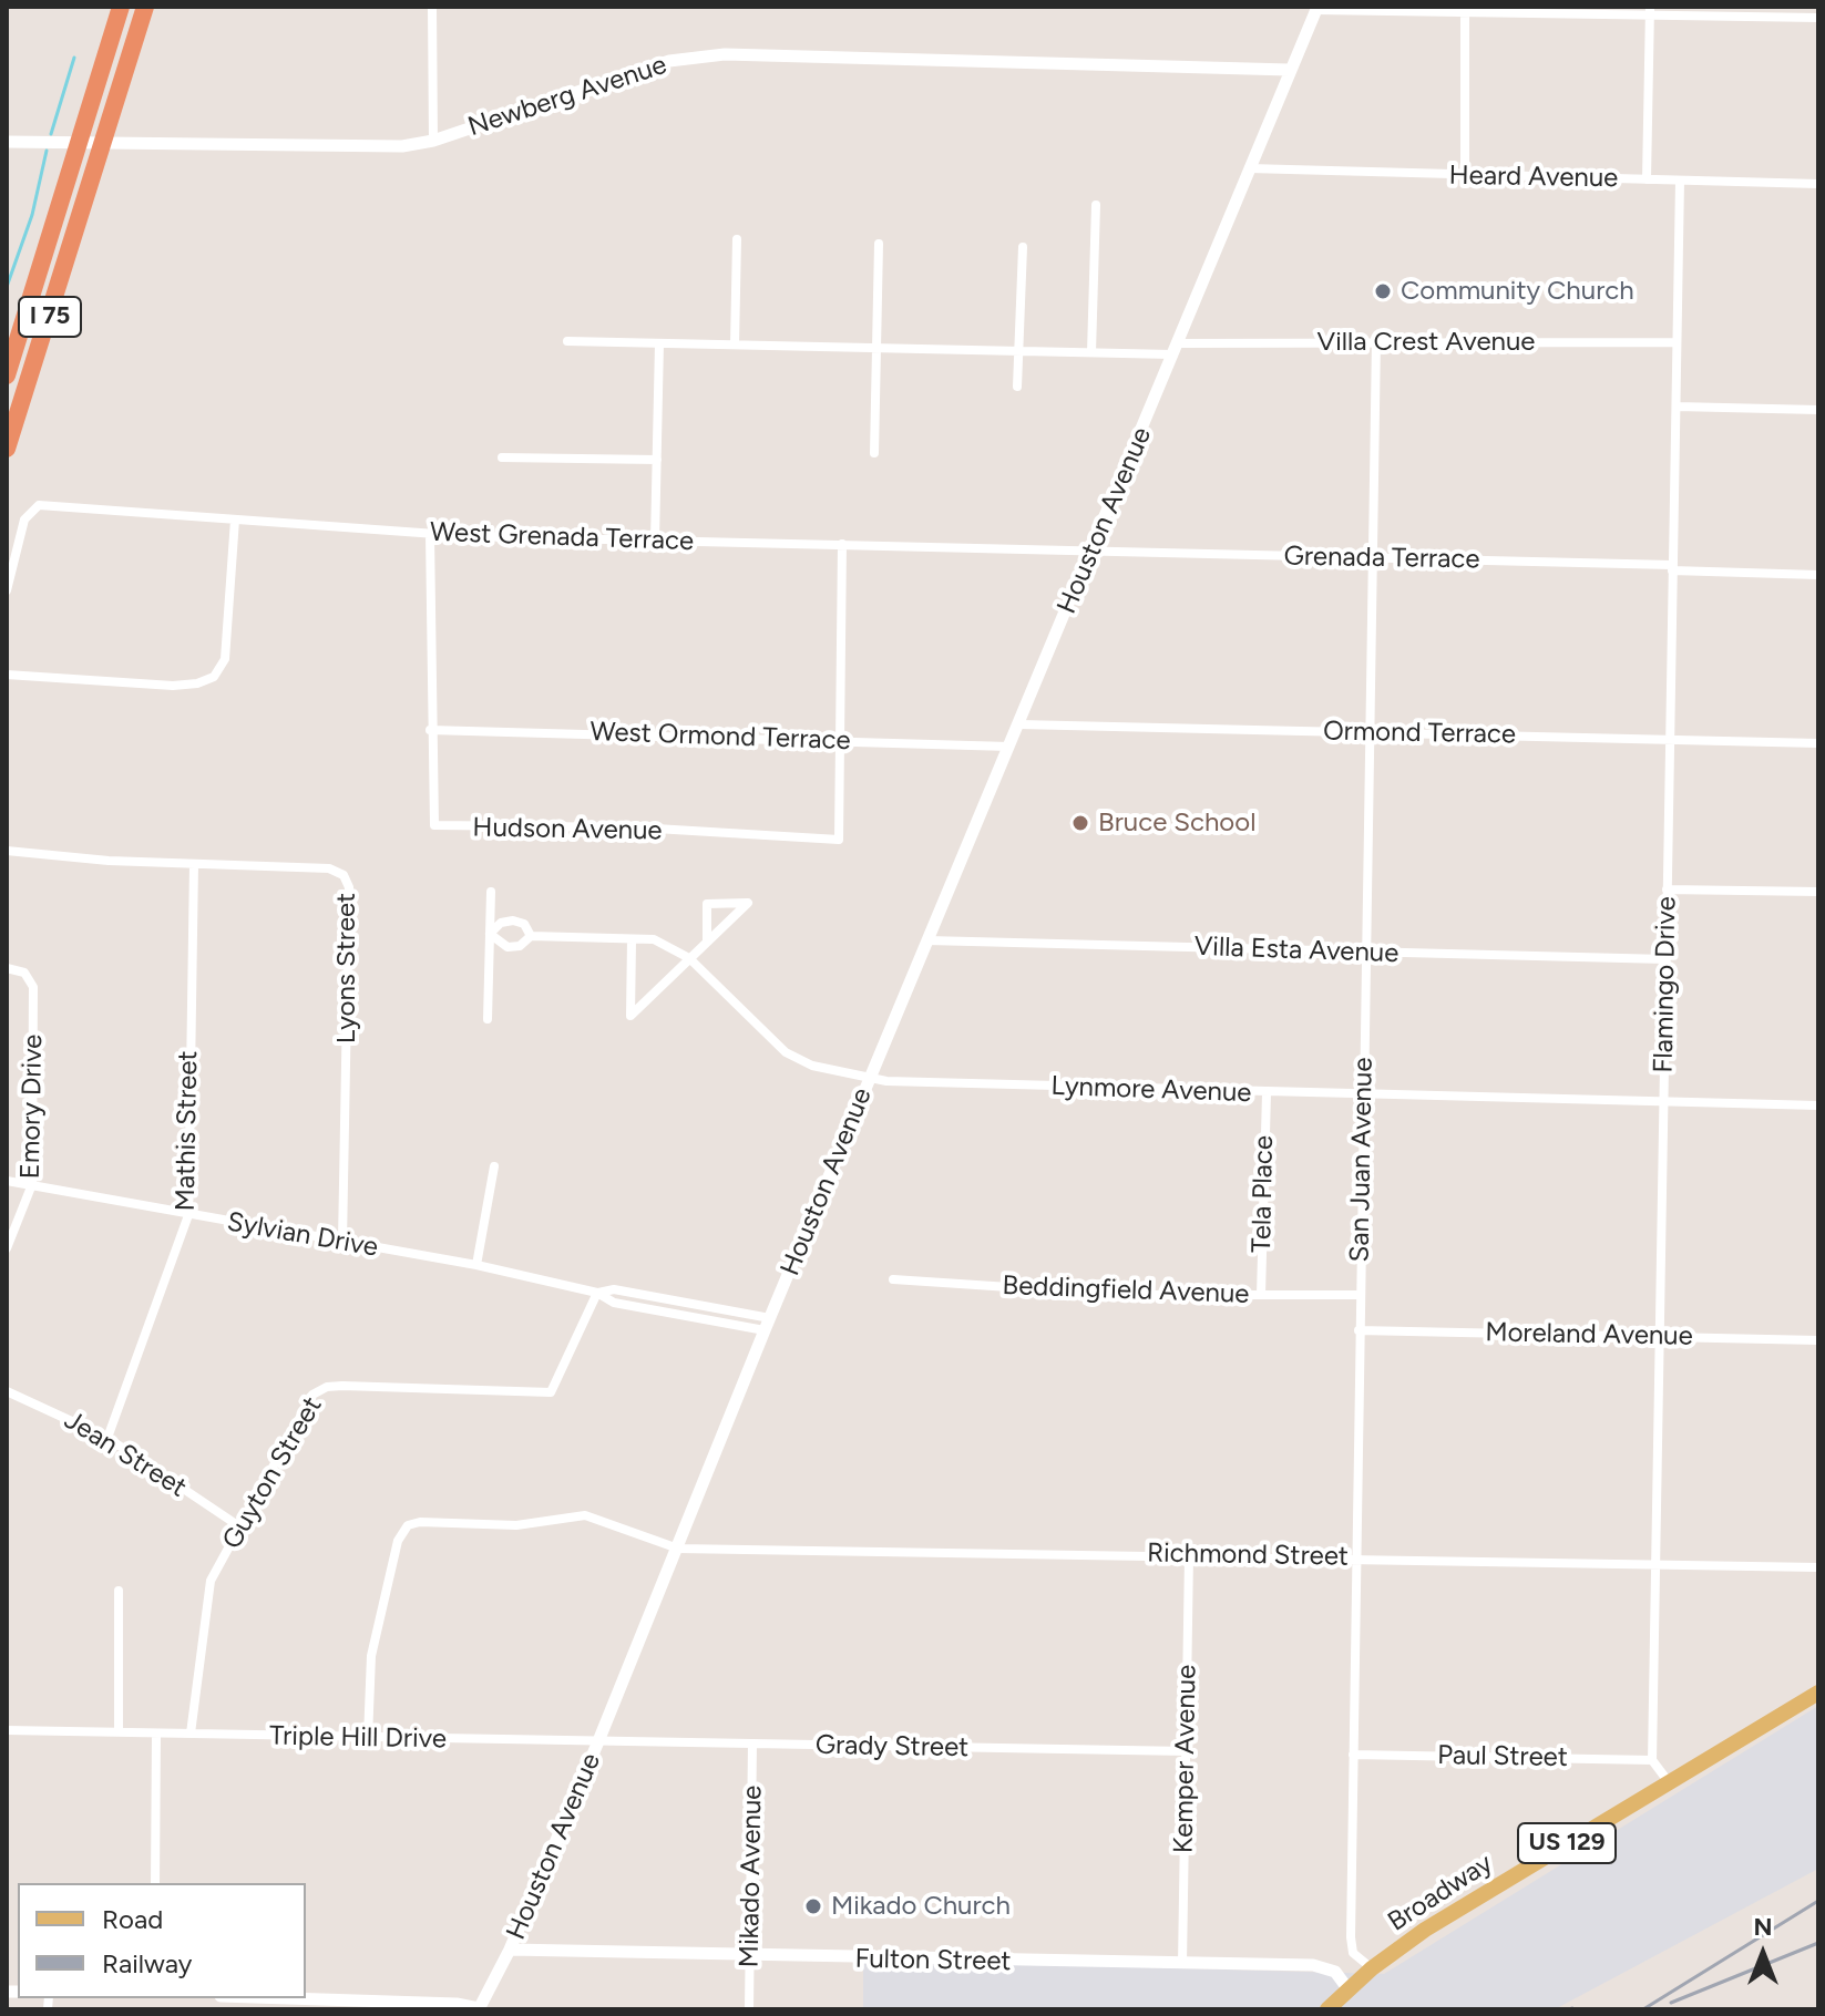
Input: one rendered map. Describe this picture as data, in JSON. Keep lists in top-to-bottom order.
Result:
{
  "streets": {
    "highway": ["I 75"],
    "main road": ["US 129", "Broadway"],
    "street": [
      "Newberg Avenue",
      "Heard Avenue",
      "Villa Crest Avenue",
      "Houston Avenue",
      "West Grenada Terrace",
      "Grenada Terrace",
      "Ormond Terrace",
      "West Ormond Terrace",
      "Hudson Avenue",
      "Villa Esta Avenue",
      "Lyons Street",
      "Flamingo Drive",
      "Lynmore Avenue",
      "Emory Drive",
      "Mathis Street",
      "San Juan Avenue",
      "Tela Place",
      "Sylvian Drive",
      "Beddingfield Avenue",
      "Moreland Avenue",
      "Jean Street",
      "Guyton Street",
      "Richmond Street",
      "Triple Hill Drive",
      "Grady Street",
      "Paul Street",
      "Kemper Avenue",
      "Mikado Avenue",
      "Fulton Street"
    ]
  },
  "crossings": [
    ["Newberg Avenue", "Houston Avenue"],
    ["Heard Avenue", "Houston Avenue"],
    ["Heard Avenue", "Flamingo Drive"],
    ["Villa Crest Avenue", "Houston Avenue"],
    ["Villa Crest Avenue", "Flamingo Drive"],
    ["Villa Crest Avenue", "San Juan Avenue"],
    ["Houston Avenue", "West Grenada Terrace"],
    ["Houston Avenue", "Grenada Terrace"],
    ["Houston Avenue", "Ormond Terrace"],
    ["Houston Avenue", "West Ormond Terrace"],
    ["Houston Avenue", "Villa Esta Avenue"],
    ["Houston Avenue", "Lynmore Avenue"],
    ["Houston Avenue", "Sylvian Drive"],
    ["Houston Avenue", "Richmond Street"],
    ["Houston Avenue", "Triple Hill Drive"],
    ["Houston Avenue", "Grady Street"],
    ["Houston Avenue", "Fulton Street"],
    ["West Grenada Terrace", "Grenada Terrace"],
    ["Grenada Terrace", "Flamingo Drive"],
    ["Grenada Terrace", "San Juan Avenue"],
    ["Ormond Terrace", "Flamingo Drive"],
    ["Ormond Terrace", "San Juan Avenue"],
    ["West Ormond Terrace", "Hudson Avenue"],
    ["Villa Esta Avenue", "Flamingo Drive"],
    ["Villa Esta Avenue", "San Juan Avenue"],
    ["Lyons Street", "Mathis Street"],
    ["Lyons Street", "Sylvian Drive"],
    ["Flamingo Drive", "Lynmore Avenue"],
    ["Flamingo Drive", "Moreland Avenue"],
    ["Flamingo Drive", "Richmond Street"],
    ["Flamingo Drive", "Paul Street"],
    ["Lynmore Avenue", "San Juan Avenue"],
    ["Lynmore Avenue", "Tela Place"],
    ["Emory Drive", "Sylvian Drive"],
    ["Mathis Street", "Sylvian Drive"],
    ["Mathis Street", "Jean Street"],
    ["San Juan Avenue", "Beddingfield Avenue"],
    ["San Juan Avenue", "Moreland Avenue"],
    ["San Juan Avenue", "Richmond Street"],
    ["San Juan Avenue", "Paul Street"],
    ["San Juan Avenue", "Broadway"],
    ["Tela Place", "Beddingfield Avenue"],
    ["Sylvian Drive", "Guyton Street"],
    ["Jean Street", "Guyton Street"],
    ["Guyton Street", "Triple Hill Drive"],
    ["Richmond Street", "Triple Hill Drive"],
    ["Richmond Street", "Kemper Avenue"],
    ["Triple Hill Drive", "Grady Street"],
    ["Grady Street", "Kemper Avenue"],
    ["Grady Street", "Mikado Avenue"],
    ["Kemper Avenue", "Fulton Street"],
    ["Mikado Avenue", "Fulton Street"],
    ["Broadway", "Fulton Street"]
  ],
  "places": ["Community Church", "Bruce School", "Mikado Church"],
  "legend": ["Road", "Railway"],
  "north": "top"
}
